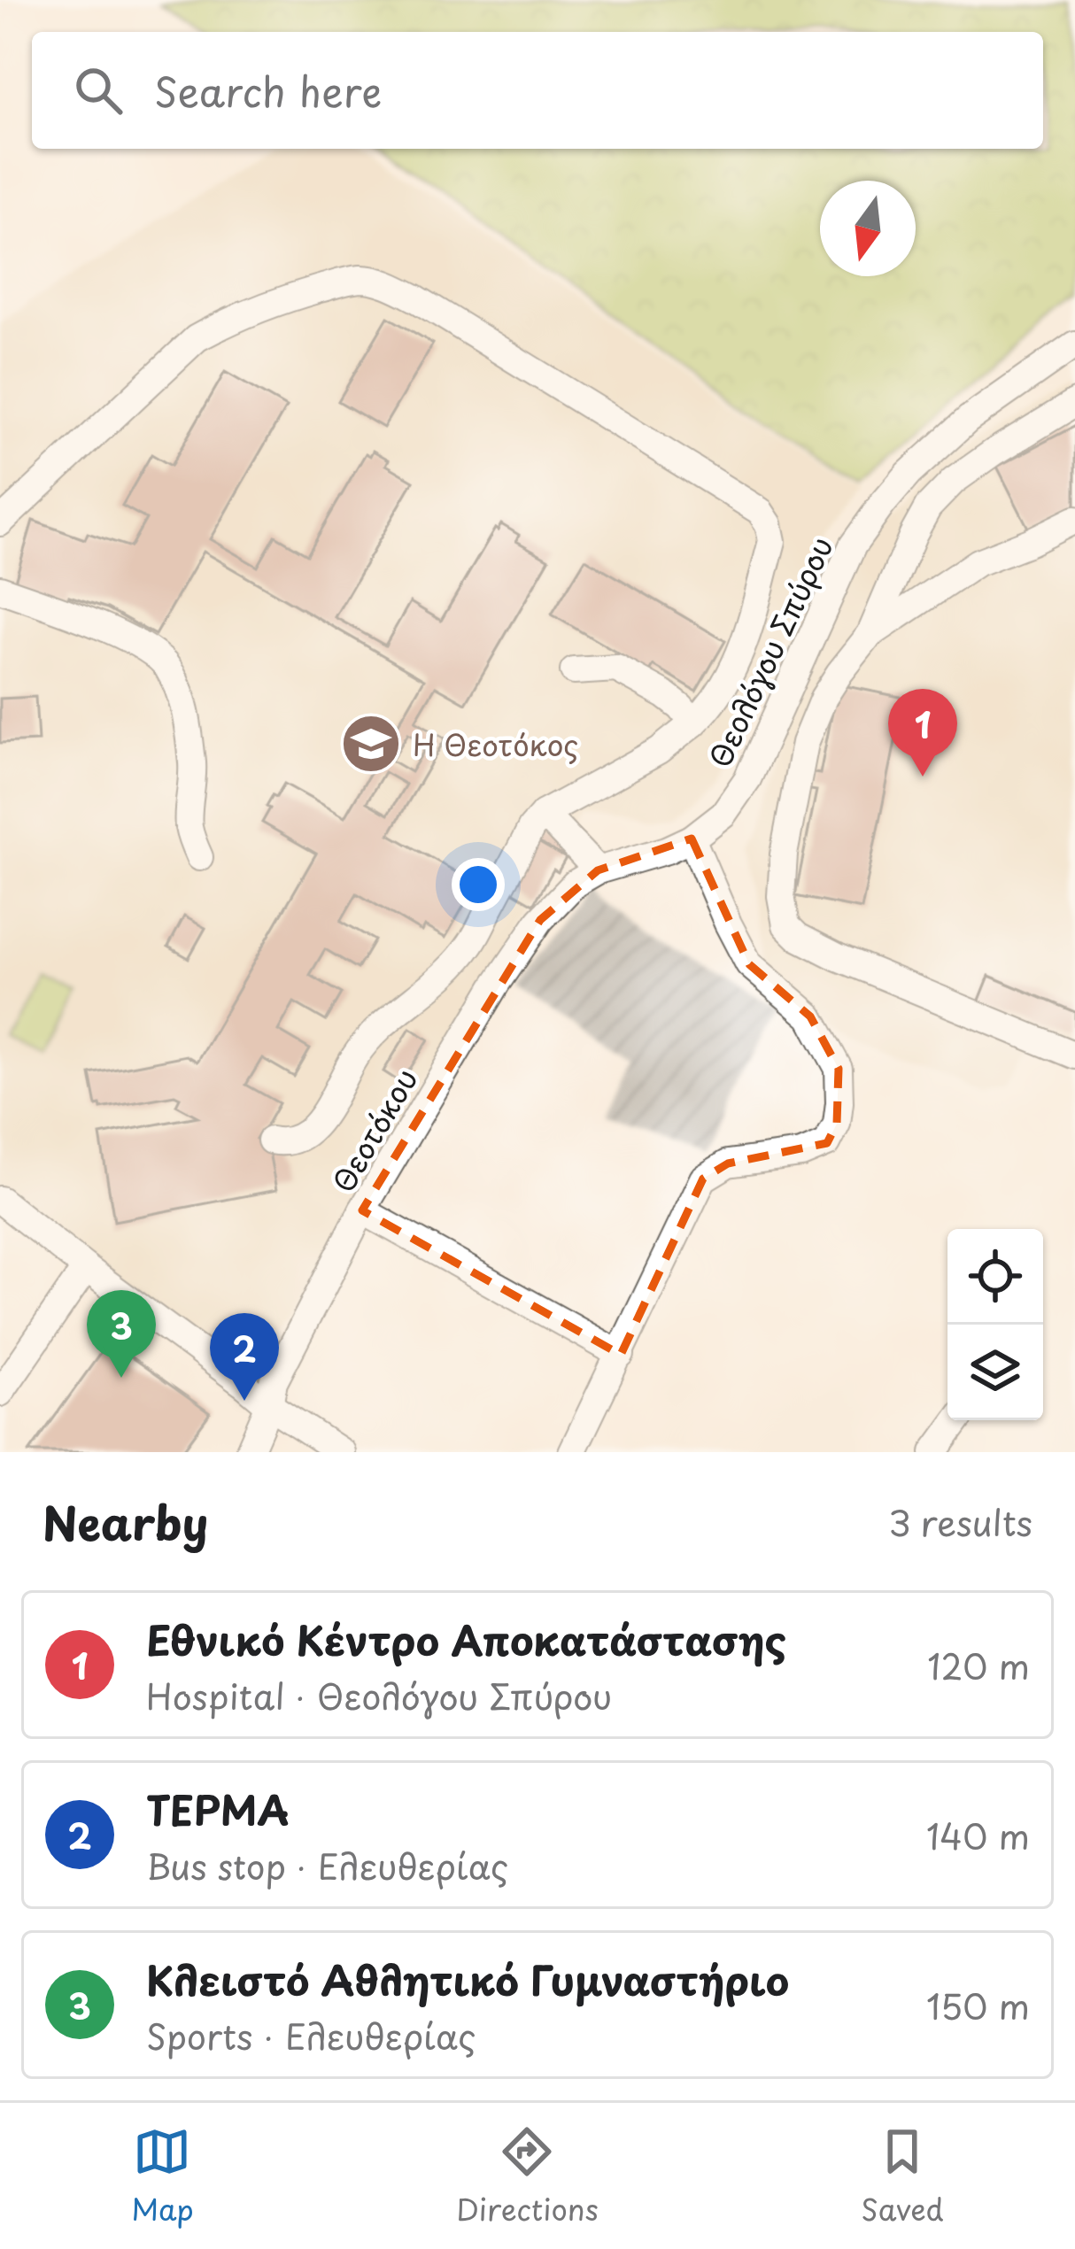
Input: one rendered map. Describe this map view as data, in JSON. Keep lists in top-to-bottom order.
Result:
{
  "streets": {
    "street": ["Θεολόγου Σπύρου", "Θεοτόκου"]
  },
  "crossings": [
    ["Θεολόγου Σπύρου", "Θεοτόκου"]
  ],
  "places": {
    "school or university": ["Η Θεοτόκος"]
  },
  "north": "bottom",
  "page": {
    "search": "Search here",
    "pins": ["1", "3", "2"],
    "heading": ["Nearby", "3 results"],
    "list": [
      {
        "mark": "1",
        "name": "Εθνικό Κέντρο Αποκατάστασης",
        "note": "Hospital · Θεολόγου Σπύρου",
        "value": "120 m"
      },
      {
        "mark": "2",
        "name": "ΤΕΡΜΑ",
        "note": "Bus stop · Ελευθερίας",
        "value": "140 m"
      },
      {
        "mark": "3",
        "name": "Κλειστό Αθλητικό Γυμναστήριο",
        "note": "Sports · Ελευθερίας",
        "value": "150 m"
      }
    ],
    "nav": ["Map", "Directions", "Saved"]
  }
}
